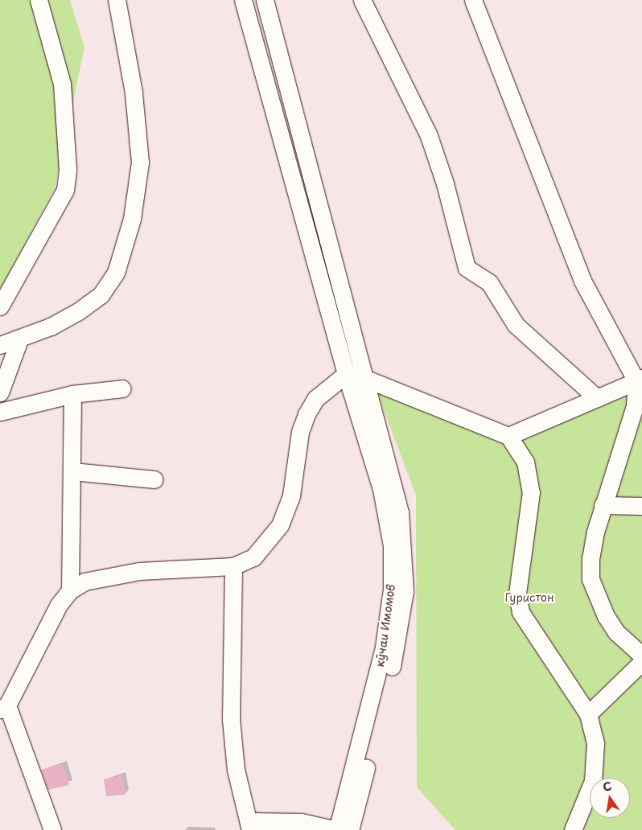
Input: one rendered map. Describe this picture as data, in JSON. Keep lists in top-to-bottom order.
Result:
{
  "streets": {
    "street": ["кӯчаи Имомов"]
  },
  "parks": ["Гуристон"],
  "north": "top"
}
